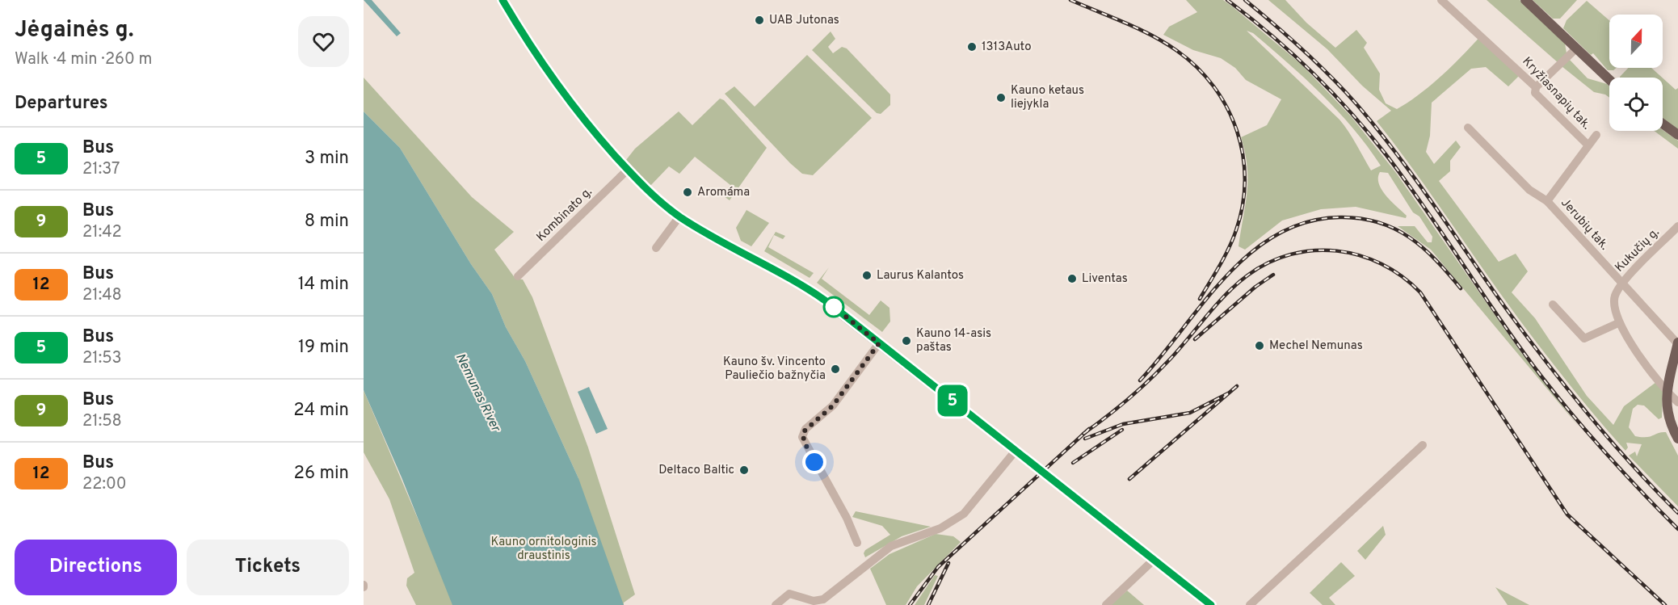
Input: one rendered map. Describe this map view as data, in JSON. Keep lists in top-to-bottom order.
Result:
{
  "streets": {
    "street": [
      "Kryžiasnapių tak.",
      "Kombinato g.",
      "Jerubių tak.",
      "Kukučių g."
    ]
  },
  "crossings": [
    ["Jerubių tak.", "Kukučių g."]
  ],
  "water": ["Nemunas River"],
  "parks": ["Kauno ornitologinis draustinis"],
  "places": [
    "UAB Jutonas",
    "1313Auto",
    "Kauno ketaus liejykla",
    "Aromáma",
    "Laurus Kalantos",
    "Liventas",
    "Kauno 14-asis paštas",
    "Mechel Nemunas",
    "Kauno šv. Vincento Pauliečio bažnyčia",
    "Deltaco Baltic"
  ],
  "lines": ["bus line 5"],
  "north": "top",
  "page": {
    "heading": [
      ["Jėgainės g.", "Walk · 4 min · 260 m"],
      "Departures"
    ],
    "on_map": "5",
    "list": [
      {
        "mark": "5",
        "name": "Bus",
        "note": "21:37",
        "value": "3 min"
      },
      {
        "mark": "9",
        "name": "Bus",
        "note": "21:42",
        "value": "8 min"
      },
      {
        "mark": "12",
        "name": "Bus",
        "note": "21:48",
        "value": "14 min"
      },
      {
        "mark": "5",
        "name": "Bus",
        "note": "21:53",
        "value": "19 min"
      },
      {
        "mark": "9",
        "name": "Bus",
        "note": "21:58",
        "value": "24 min"
      },
      {
        "mark": "12",
        "name": "Bus",
        "note": "22:00",
        "value": "26 min"
      }
    ],
    "buttons": ["Directions", "Tickets"]
  }
}
